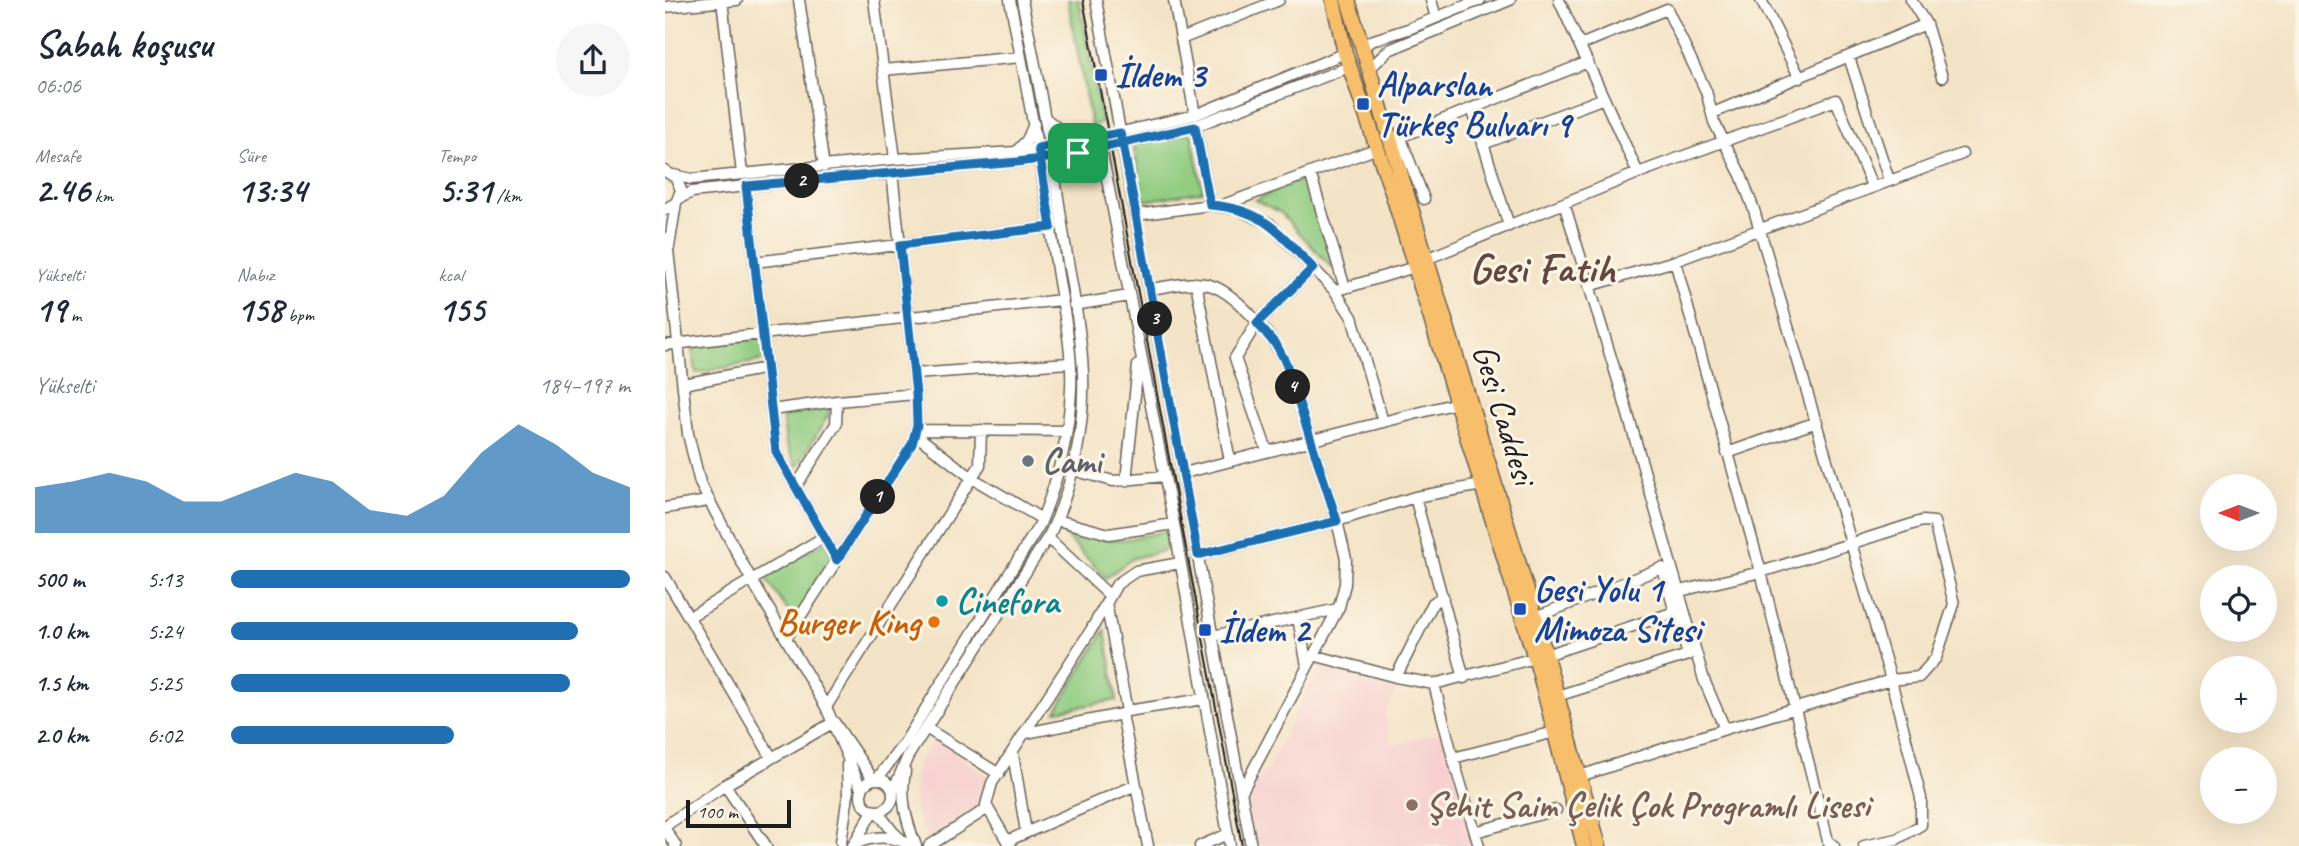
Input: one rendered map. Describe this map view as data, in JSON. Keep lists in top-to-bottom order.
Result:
{
  "streets": {
    "main road": ["Gesi Caddesi"]
  },
  "districts": ["Gesi Fatih"],
  "places": {
    "transit": [
      "İldem 3",
      "Alparslan Türkeş Bulvarı 9",
      "Gesi Yolu 1 Mimoza Sitesi",
      "İldem 2"
    ],
    "other": [
      "Cami",
      "Cinefora",
      "Burger King",
      "Şehit Saim Çelik Çok Programlı Lisesi"
    ]
  },
  "scale_bar": "100 m",
  "north": "left",
  "page": {
    "heading": ["Sabah koşusu", "06:06"],
    "stats": [
      ["Mesafe", "2.46 km"],
      ["Süre", "13:34"],
      ["Tempo", "5:31 /km"],
      ["Yükselti", "19 m"],
      ["Nabız", "158 bpm"],
      ["kcal", "155"]
    ],
    "pins": [
      "2",
      "3",
      "4",
      "1"
    ],
    "chart": ["Yükselti", "184–197 m"],
    "map_buttons": ["+", "−"],
    "list": [
      {
        "name": "500 m",
        "note": "5:13"
      },
      {
        "name": "1.0 km",
        "note": "5:24"
      },
      {
        "name": "1.5 km",
        "note": "5:25"
      },
      {
        "name": "2.0 km",
        "note": "6:02"
      }
    ],
    "scale": "100 m"
  }
}
